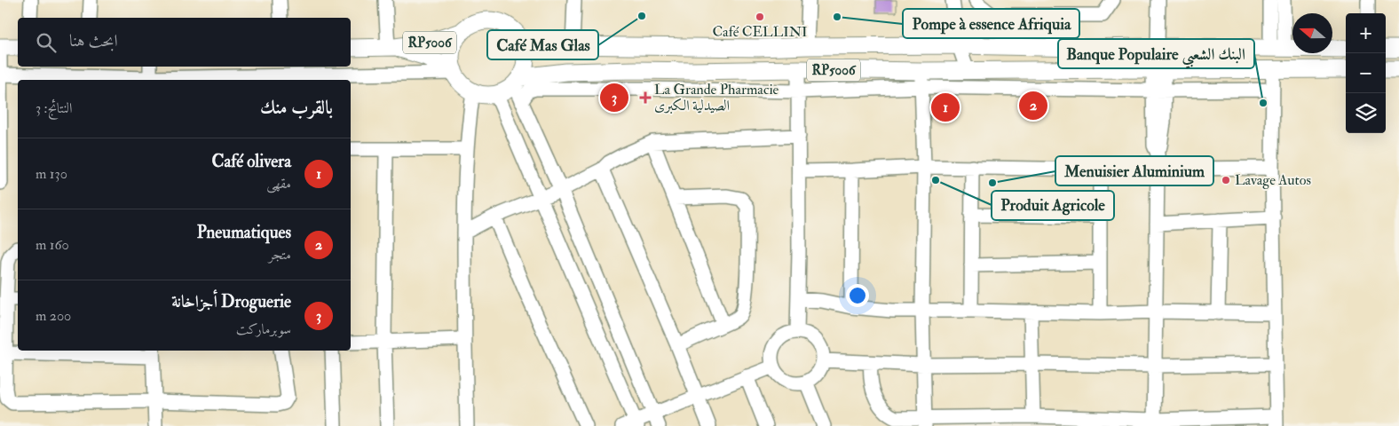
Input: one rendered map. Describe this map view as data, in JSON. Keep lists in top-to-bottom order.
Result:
{
  "streets": {
    "main road": ["RP5006"]
  },
  "places": {
    "other": [
      "Café Mas Glas",
      "Café CELLINI",
      "Pompe à essence Afriquia",
      "Banque Populaire البنك الشعبي",
      "Produit Agricole",
      "Lavage Autos",
      "Menuisier Aluminium"
    ],
    "health": ["La Grande Pharmacie الصيدلية الكبرى"]
  },
  "north": "left",
  "page": {
    "map_buttons": ["+", "−"],
    "search": "ابحث هنا",
    "heading": ["بالقرب منك", "النتائج: 3"],
    "pins": ["3", "2", "1"],
    "list": [
      {
        "mark": "1",
        "name": "Café olivera",
        "note": "مقهى",
        "value": "130 m"
      },
      {
        "mark": "2",
        "name": "Pneumatiques",
        "note": "متجر",
        "value": "160 m"
      },
      {
        "mark": "3",
        "name": "Droguerie أجزاخانة",
        "note": "سوبرماركت",
        "value": "200 m"
      }
    ]
  }
}
